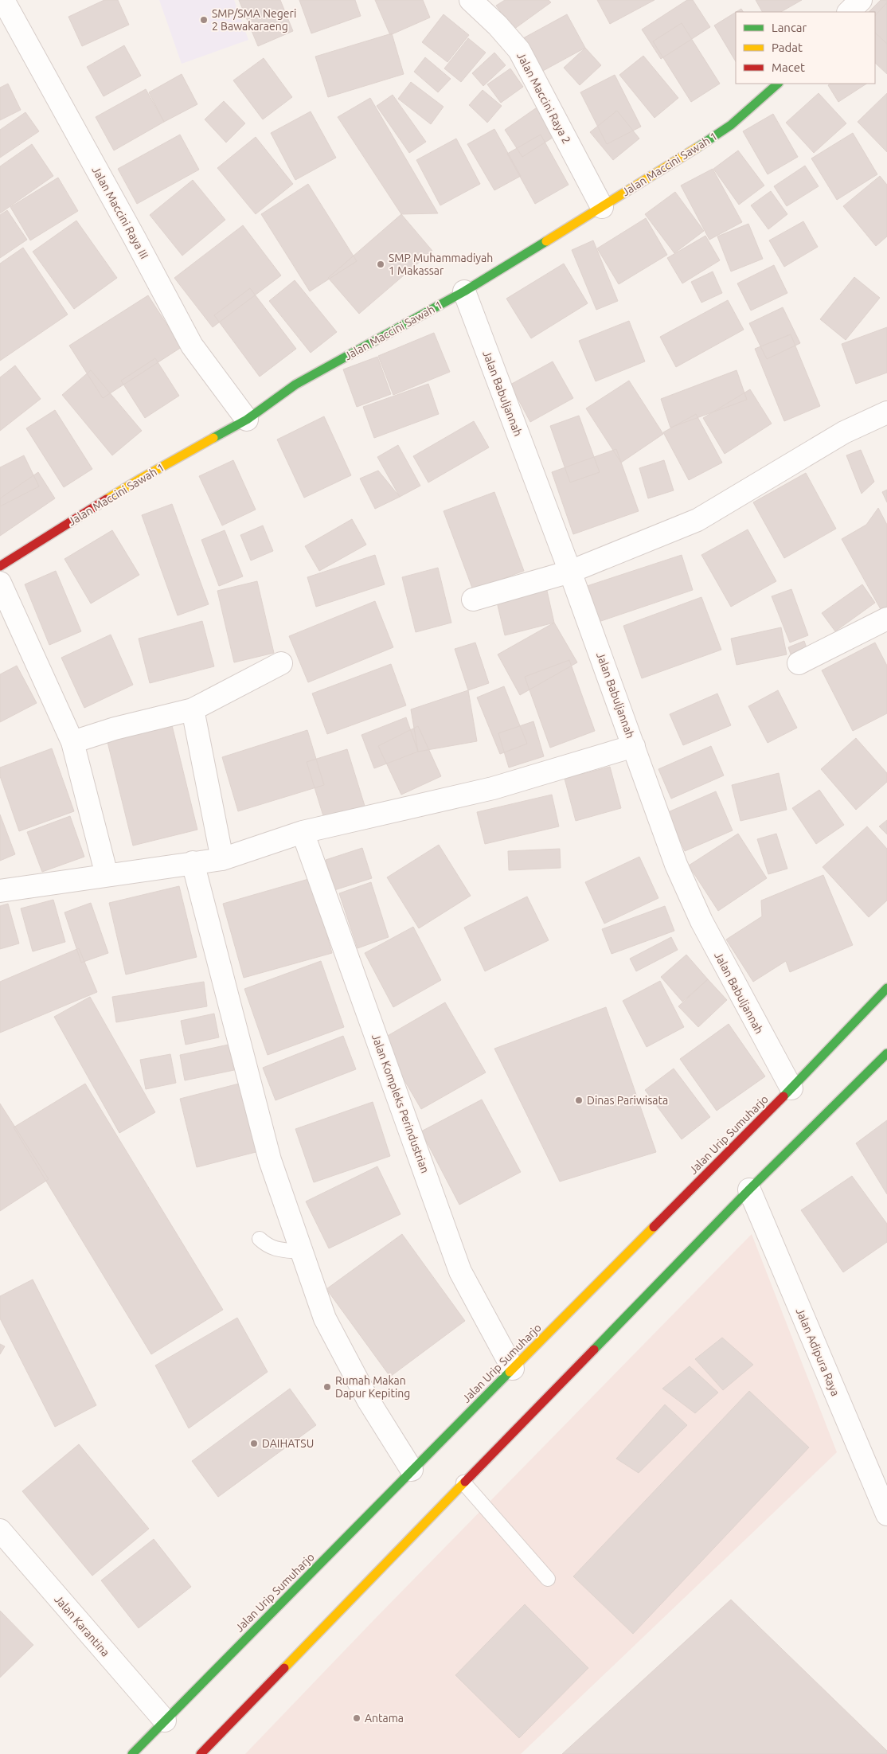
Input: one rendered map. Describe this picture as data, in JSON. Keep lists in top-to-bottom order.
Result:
{
  "streets": {
    "main road": ["Jalan Maccini Sawah 1", "Jalan Urip Sumuharjo"],
    "street": [
      "Jalan Maccini Raya 2",
      "Jalan Maccini Raya III",
      "Jalan Babuljannah",
      "Jalan Kompleks Perindustrian",
      "Jalan Adipura Raya",
      "Jalan Karantina"
    ]
  },
  "crossings": [
    ["Jalan Maccini Raya 2", "Jalan Maccini Sawah 1"],
    ["Jalan Maccini Sawah 1", "Jalan Maccini Raya III"],
    ["Jalan Maccini Sawah 1", "Jalan Babuljannah"],
    ["Jalan Babuljannah", "Jalan Urip Sumuharjo"],
    ["Jalan Kompleks Perindustrian", "Jalan Urip Sumuharjo"],
    ["Jalan Urip Sumuharjo", "Jalan Karantina"]
  ],
  "places": [
    "SMP/SMA Negeri 2 Bawakaraeng",
    "SMP Muhammadiyah 1 Makassar",
    "Dinas Pariwisata",
    "Rumah Makan Dapur Kepiting",
    "DAIHATSU",
    "Antama"
  ],
  "legend": ["Lancar", "Padat", "Macet"]
}
